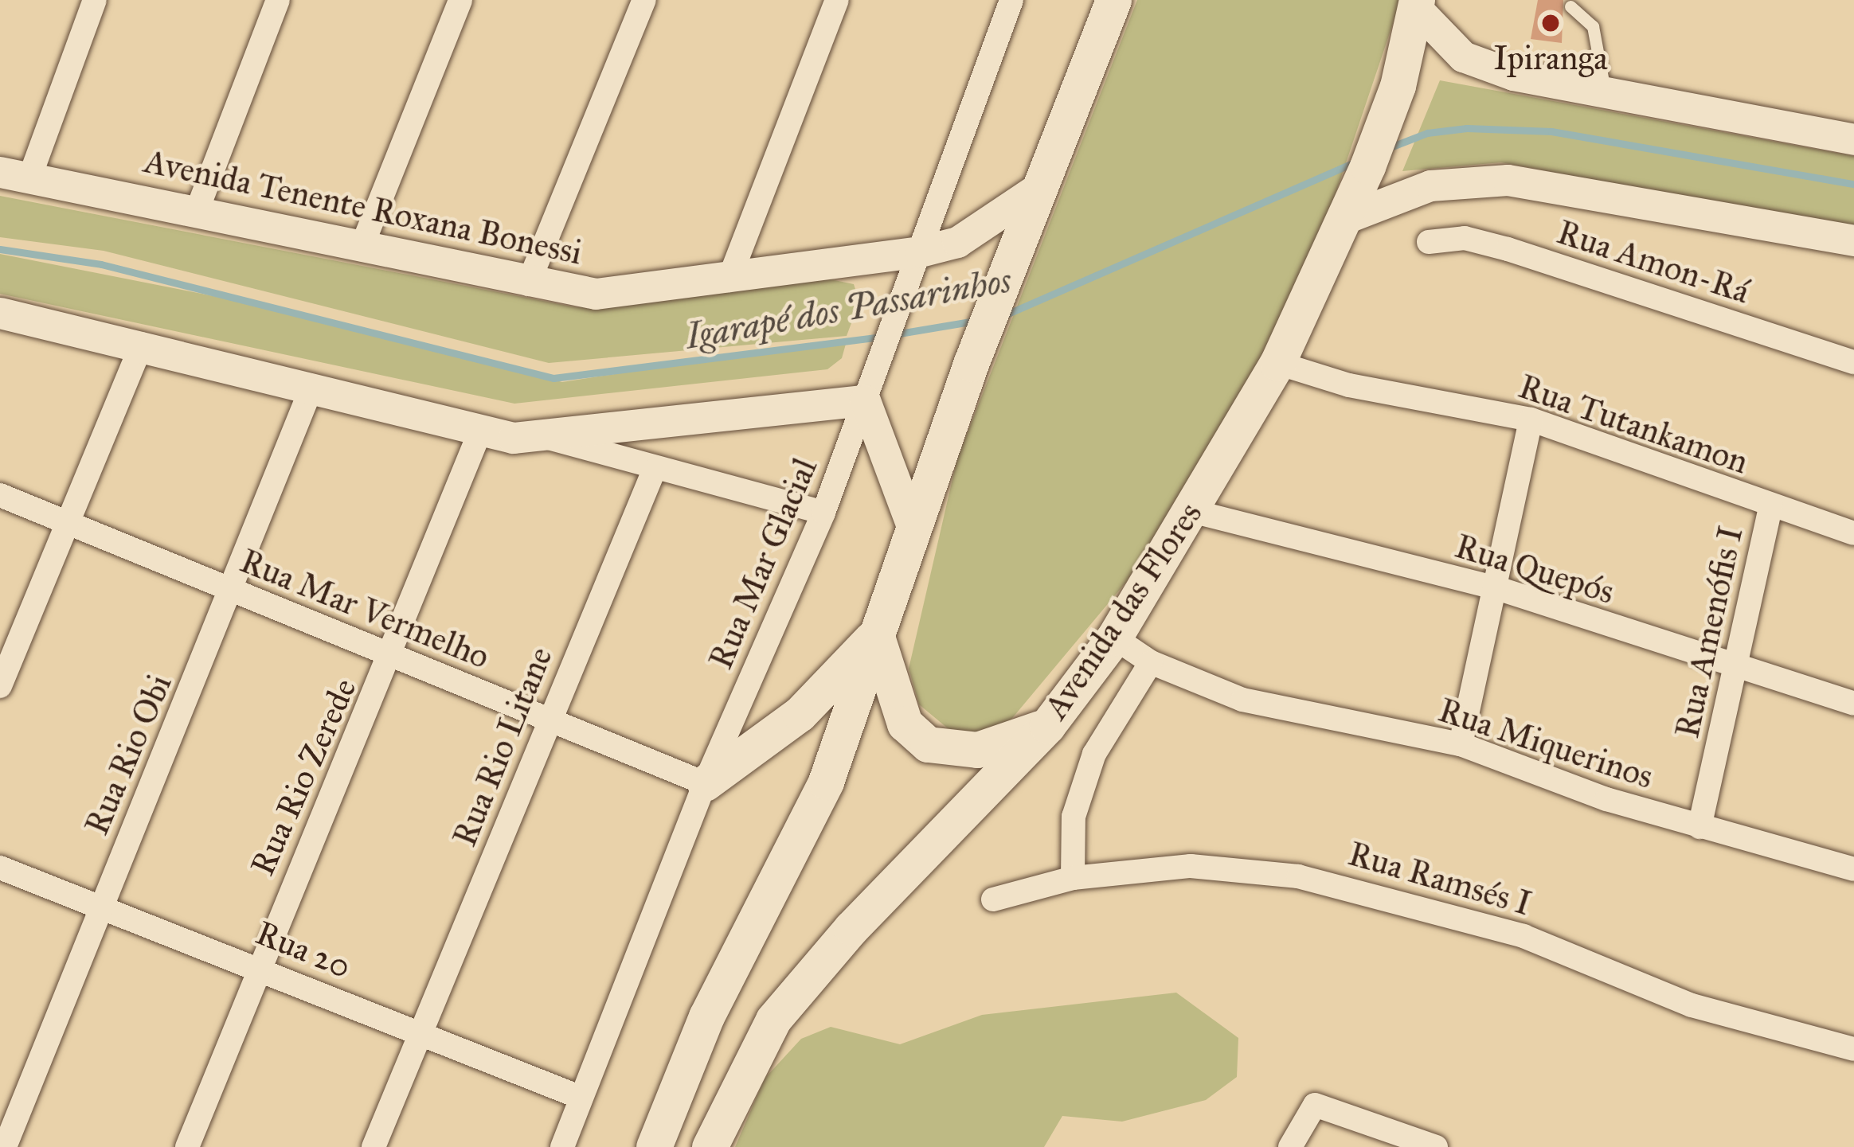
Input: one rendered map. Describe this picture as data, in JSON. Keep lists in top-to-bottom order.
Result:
{
  "streets": {
    "main road": ["Avenida das Flores"],
    "street": [
      "Avenida Tenente Roxana Bonessi",
      "Rua Amon-Rá",
      "Rua Tutankamon",
      "Rua Mar Glacial",
      "Rua Quepós",
      "Rua Mar Vermelho",
      "Rua Amenófis I",
      "Rua Miquerinos",
      "Rua Rio Litane",
      "Rua Rio Obi",
      "Rua Rio Zerede",
      "Rua Ramsés I",
      "Rua 20"
    ]
  },
  "crossings": [
    ["Avenida Tenente Roxana Bonessi", "Rua Mar Glacial"],
    ["Rua Tutankamon", "Avenida das Flores"],
    ["Rua Tutankamon", "Rua Amenófis I"],
    ["Rua Mar Glacial", "Rua Mar Vermelho"],
    ["Rua Mar Glacial", "Rua 20"],
    ["Rua Quepós", "Avenida das Flores"],
    ["Rua Quepós", "Rua Amenófis I"],
    ["Rua Mar Vermelho", "Rua Rio Litane"],
    ["Rua Mar Vermelho", "Rua Rio Obi"],
    ["Rua Mar Vermelho", "Rua Rio Zerede"],
    ["Avenida das Flores", "Rua Miquerinos"],
    ["Rua Amenófis I", "Rua Miquerinos"],
    ["Rua Rio Litane", "Rua 20"],
    ["Rua Rio Obi", "Rua 20"],
    ["Rua Rio Zerede", "Rua 20"]
  ],
  "water": ["Igarapé dos Passarinhos"],
  "places": ["Ipiranga"]
}
